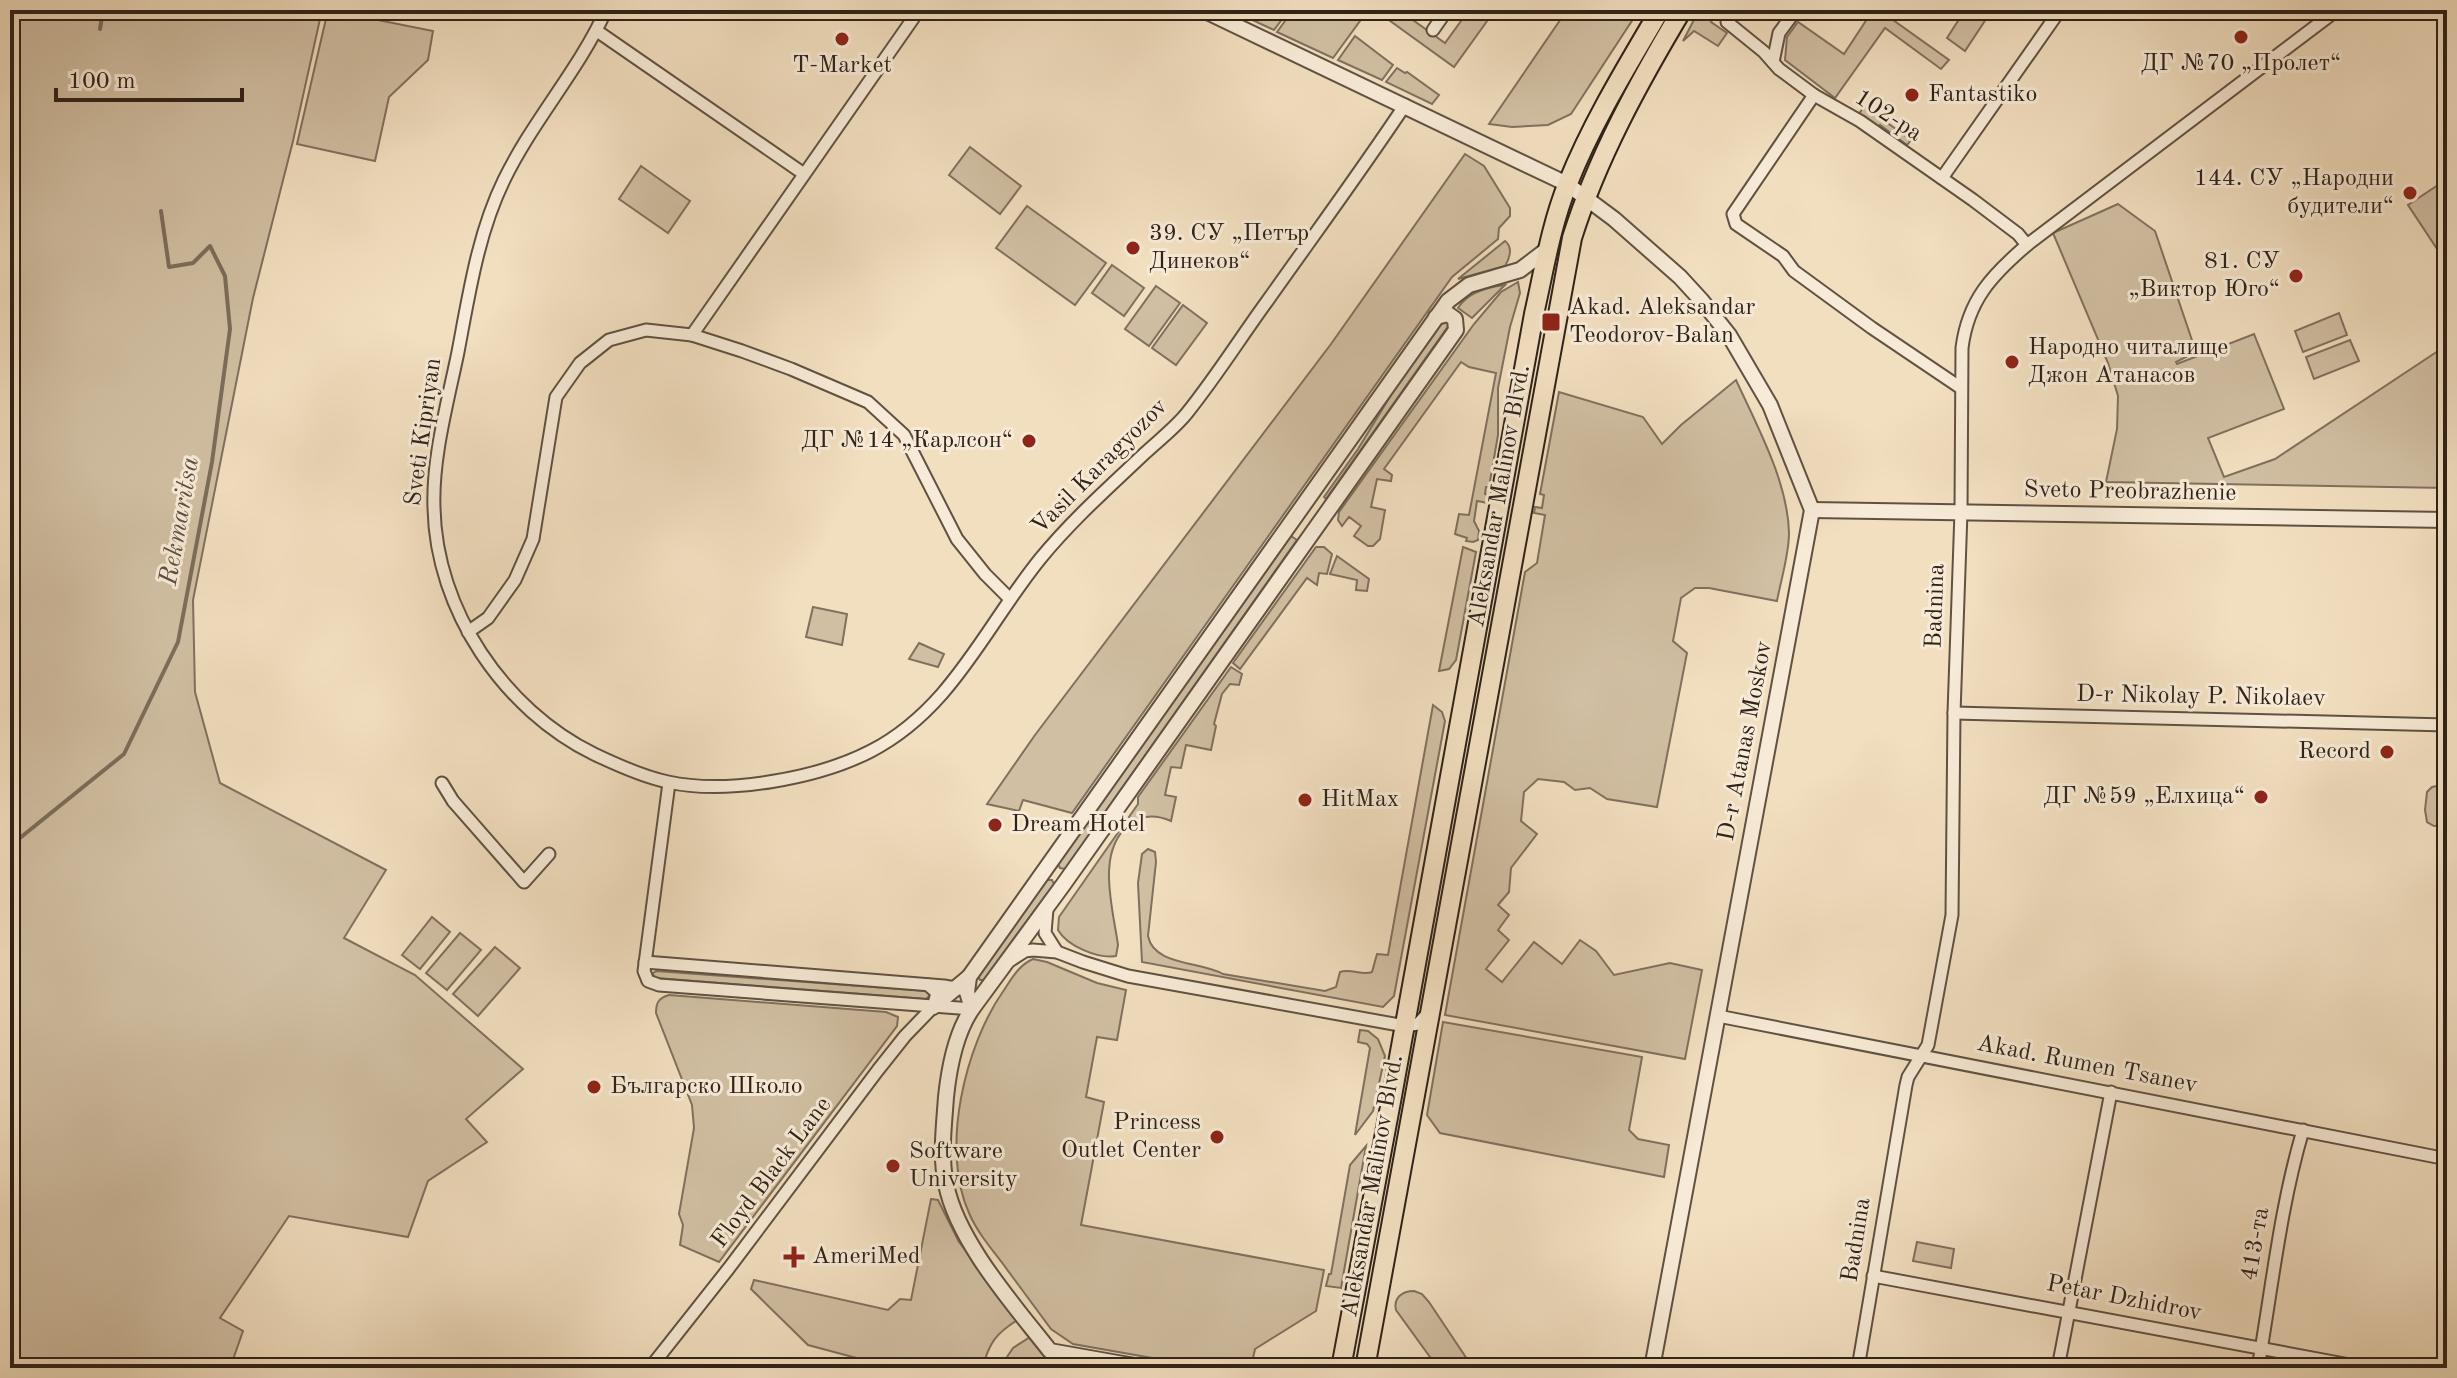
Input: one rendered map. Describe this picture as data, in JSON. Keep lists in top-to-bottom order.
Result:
{
  "streets": {
    "main road": ["Aleksandar Malinov Blvd."],
    "street": [
      "102-ра",
      "Sveti Kipriyan",
      "Vasil Karagyozov",
      "Sveto Preobrazhenie",
      "Badnina",
      "D-r Nikolay P. Nikolaev",
      "D-r Atanas Moskov",
      "Akad. Rumen Tsanev",
      "Floyd Black Lane",
      "413-та",
      "Petar Dzhidrov"
    ]
  },
  "crossings": [
    ["102-ра", "Badnina"],
    ["Sveti Kipriyan", "Vasil Karagyozov"],
    ["Sveto Preobrazhenie", "Badnina"],
    ["Sveto Preobrazhenie", "D-r Atanas Moskov"],
    ["Badnina", "D-r Nikolay P. Nikolaev"],
    ["Badnina", "Akad. Rumen Tsanev"],
    ["Badnina", "Petar Dzhidrov"],
    ["D-r Atanas Moskov", "Akad. Rumen Tsanev"],
    ["Akad. Rumen Tsanev", "413-та"],
    ["413-та", "Petar Dzhidrov"]
  ],
  "water": ["Rekmaritsa"],
  "places": {
    "other": [
      "ДГ №70 „Пролет“",
      "T-Market",
      "Fantastiko",
      "144. СУ „Народни будители“",
      "39. СУ „Петър Динеков“",
      "81. СУ „Виктор Юго“",
      "Народно читалище Джон Атанасов",
      "ДГ №14 „Карлсон“",
      "Record",
      "ДГ №59 „Елхица“",
      "HitMax",
      "Dream Hotel",
      "Българско Школо",
      "Princess Outlet Center",
      "Software University"
    ],
    "transit": ["Akad. Aleksandar Teodorov-Balan"],
    "health": ["AmeriMed"]
  },
  "scale_bar": "100 m"
}
